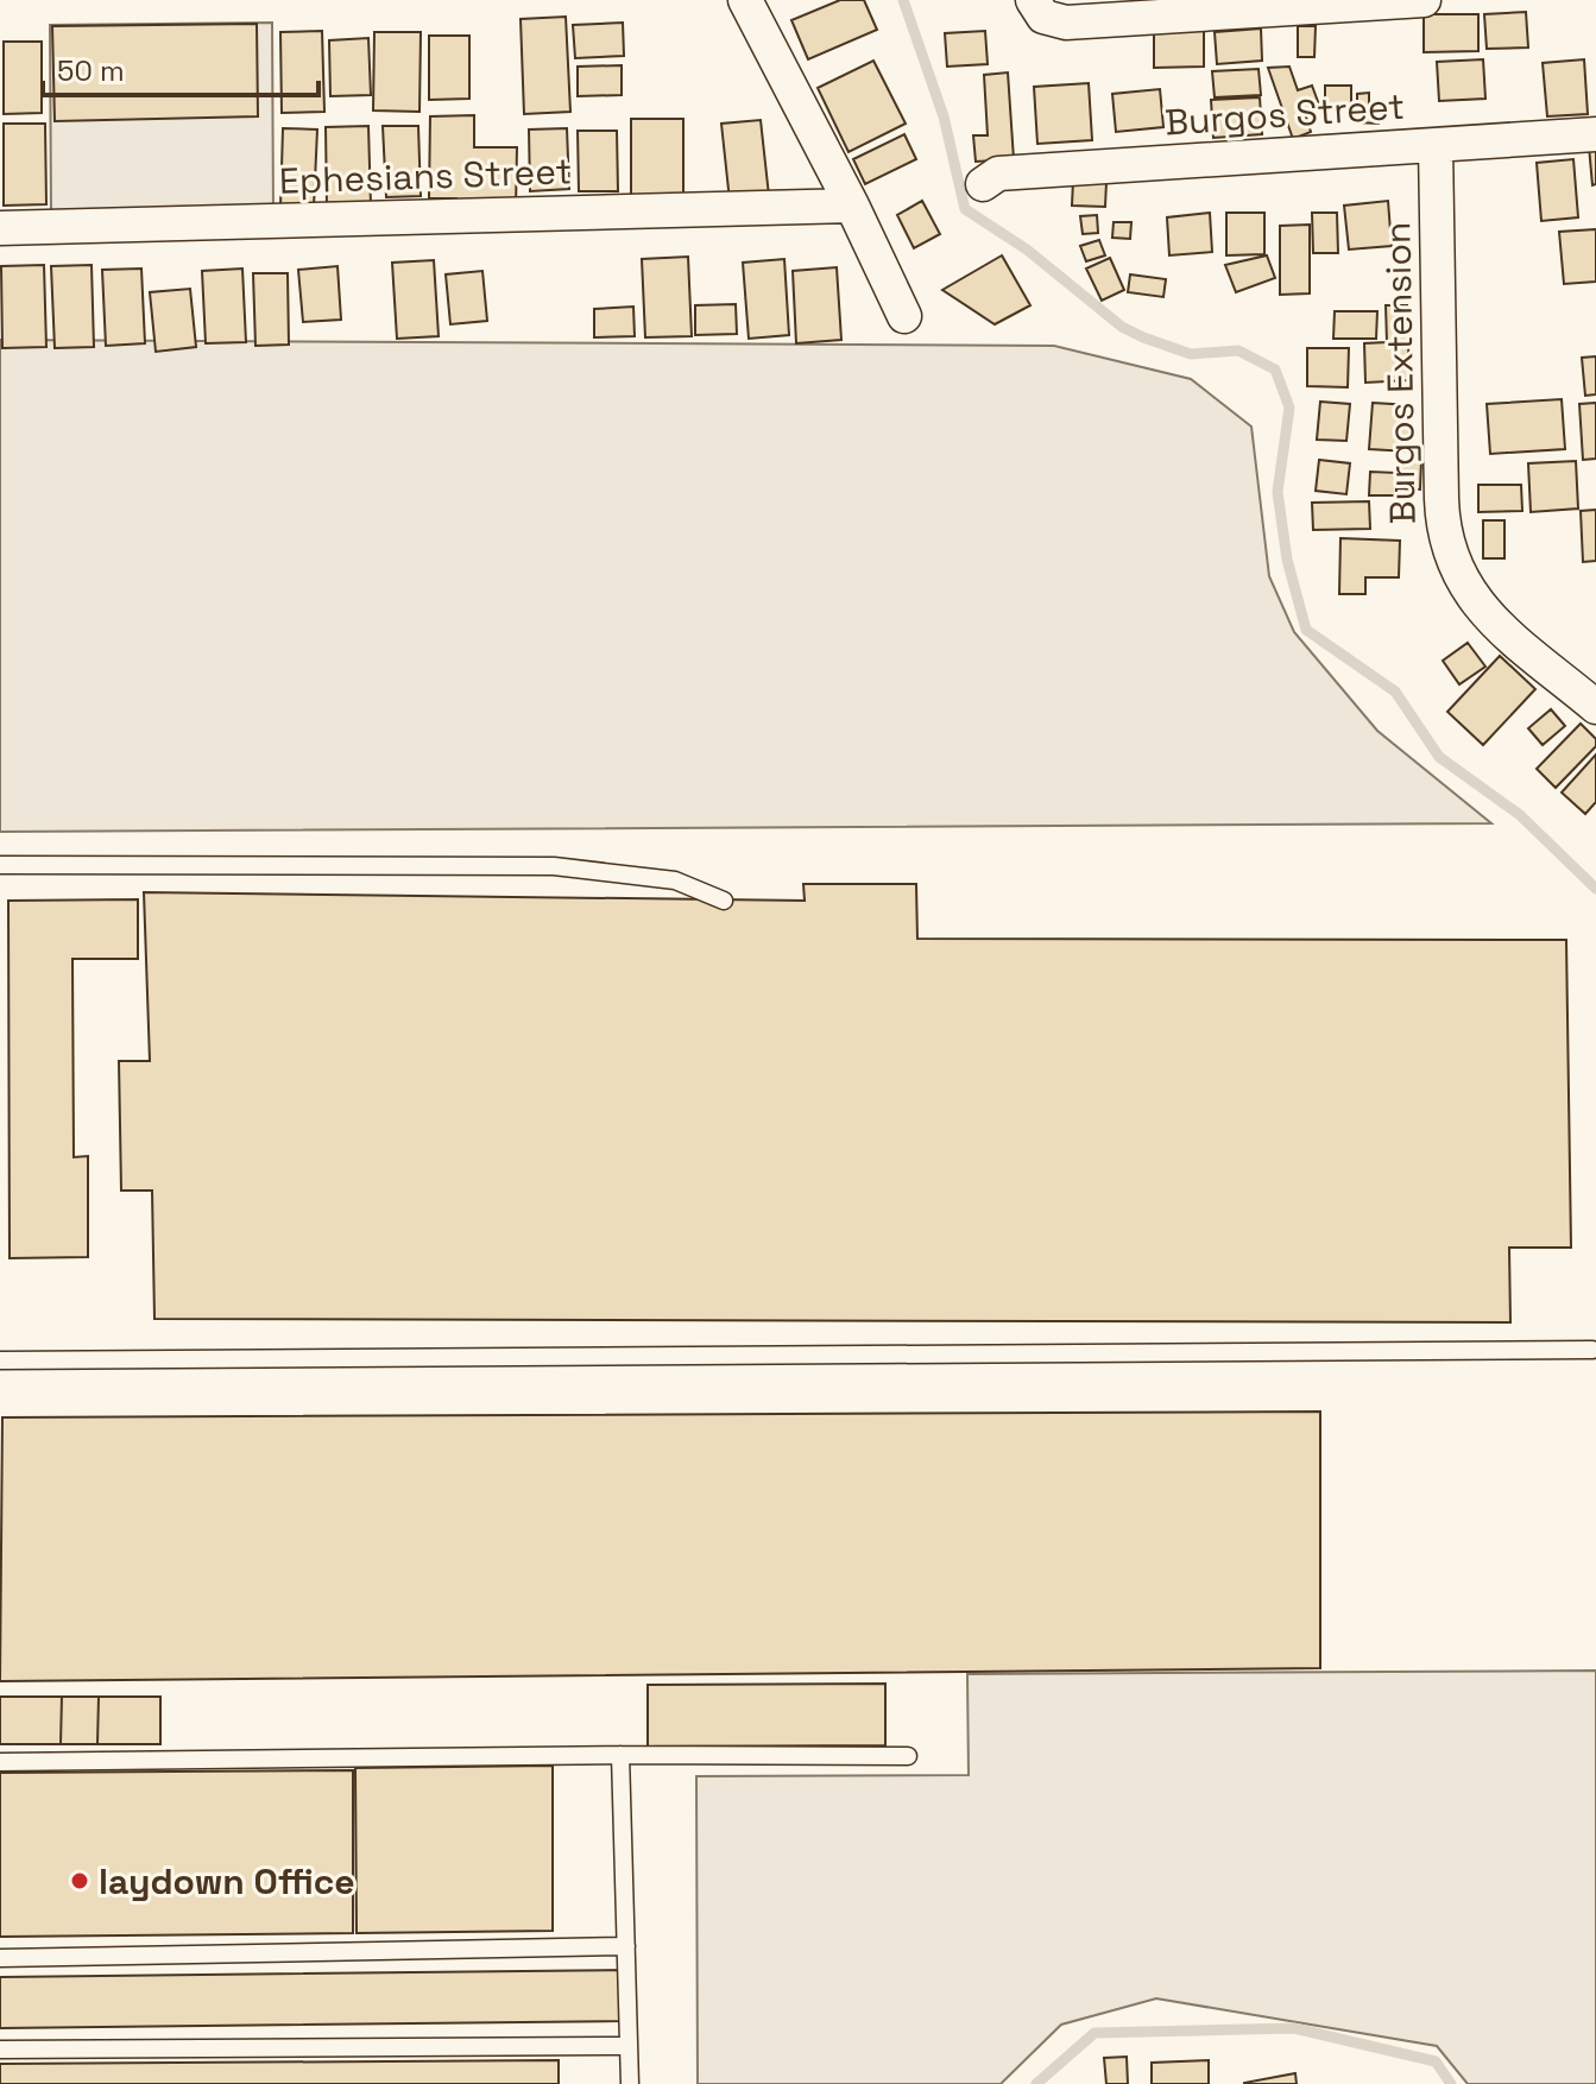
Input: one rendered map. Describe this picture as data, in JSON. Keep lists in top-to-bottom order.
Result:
{
  "streets": {
    "street": ["Burgos Street", "Ephesians Street", "Burgos Extension"]
  },
  "crossings": [
    ["Burgos Street", "Burgos Extension"]
  ],
  "places": ["laydown Office"],
  "scale_bar": "50 m"
}
